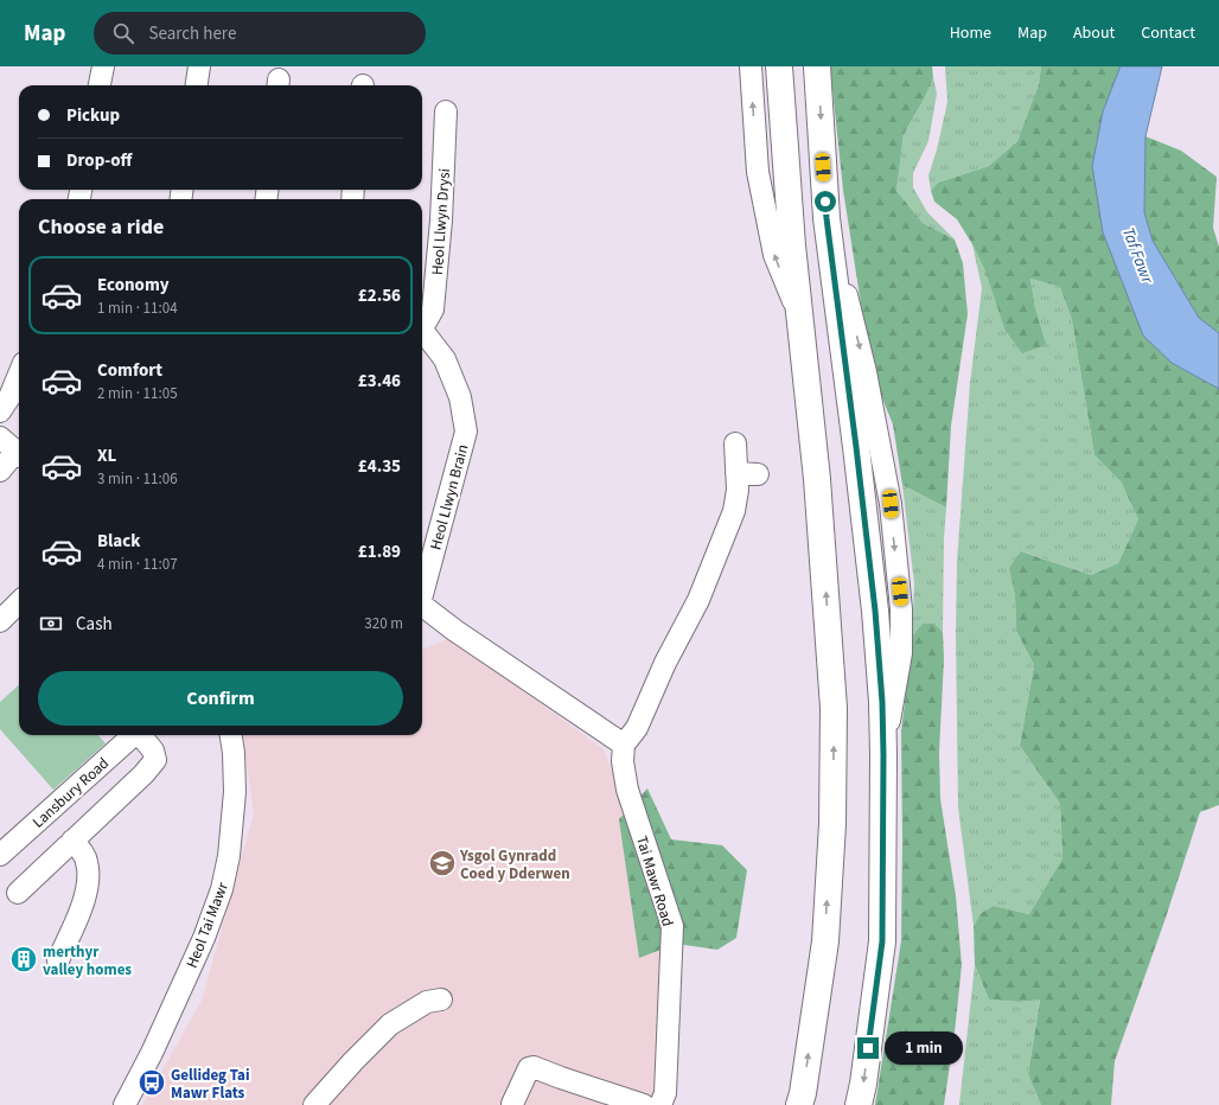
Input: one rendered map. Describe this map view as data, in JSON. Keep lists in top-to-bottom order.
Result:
{
  "streets": {
    "street": [
      "Heol Llwyn Drysi",
      "Heol Llwyn Brain",
      "Lansbury Road",
      "Tai Mawr Road",
      "Heol Tai Mawr"
    ]
  },
  "crossings": [
    ["Heol Llwyn Brain", "Tai Mawr Road"]
  ],
  "water": ["Taf Fawr"],
  "places": {
    "school or university": ["Ysgol Gynradd Coed y Dderwen"],
    "building": ["merthyr valley homes"],
    "bus stop": ["Gellideg Tai Mawr Flats"]
  },
  "page": {
    "header": "Map",
    "search": "Search here",
    "nav": [
      "Home",
      "Map",
      "About",
      "Contact"
    ],
    "banner": ["Pickup", "Drop-off"],
    "heading": "Choose a ride",
    "list": [
      {
        "name": "Economy",
        "note": "1 min · 11:04",
        "value": "£2.56"
      },
      {
        "name": "Comfort",
        "note": "2 min · 11:05",
        "value": "£3.46"
      },
      {
        "name": "XL",
        "note": "3 min · 11:06",
        "value": "£4.35"
      },
      {
        "name": "Black",
        "note": "4 min · 11:07",
        "value": "£1.89"
      }
    ],
    "pay": ["Cash", "320 m"],
    "buttons": "Confirm",
    "bubble": "1 min"
  }
}
